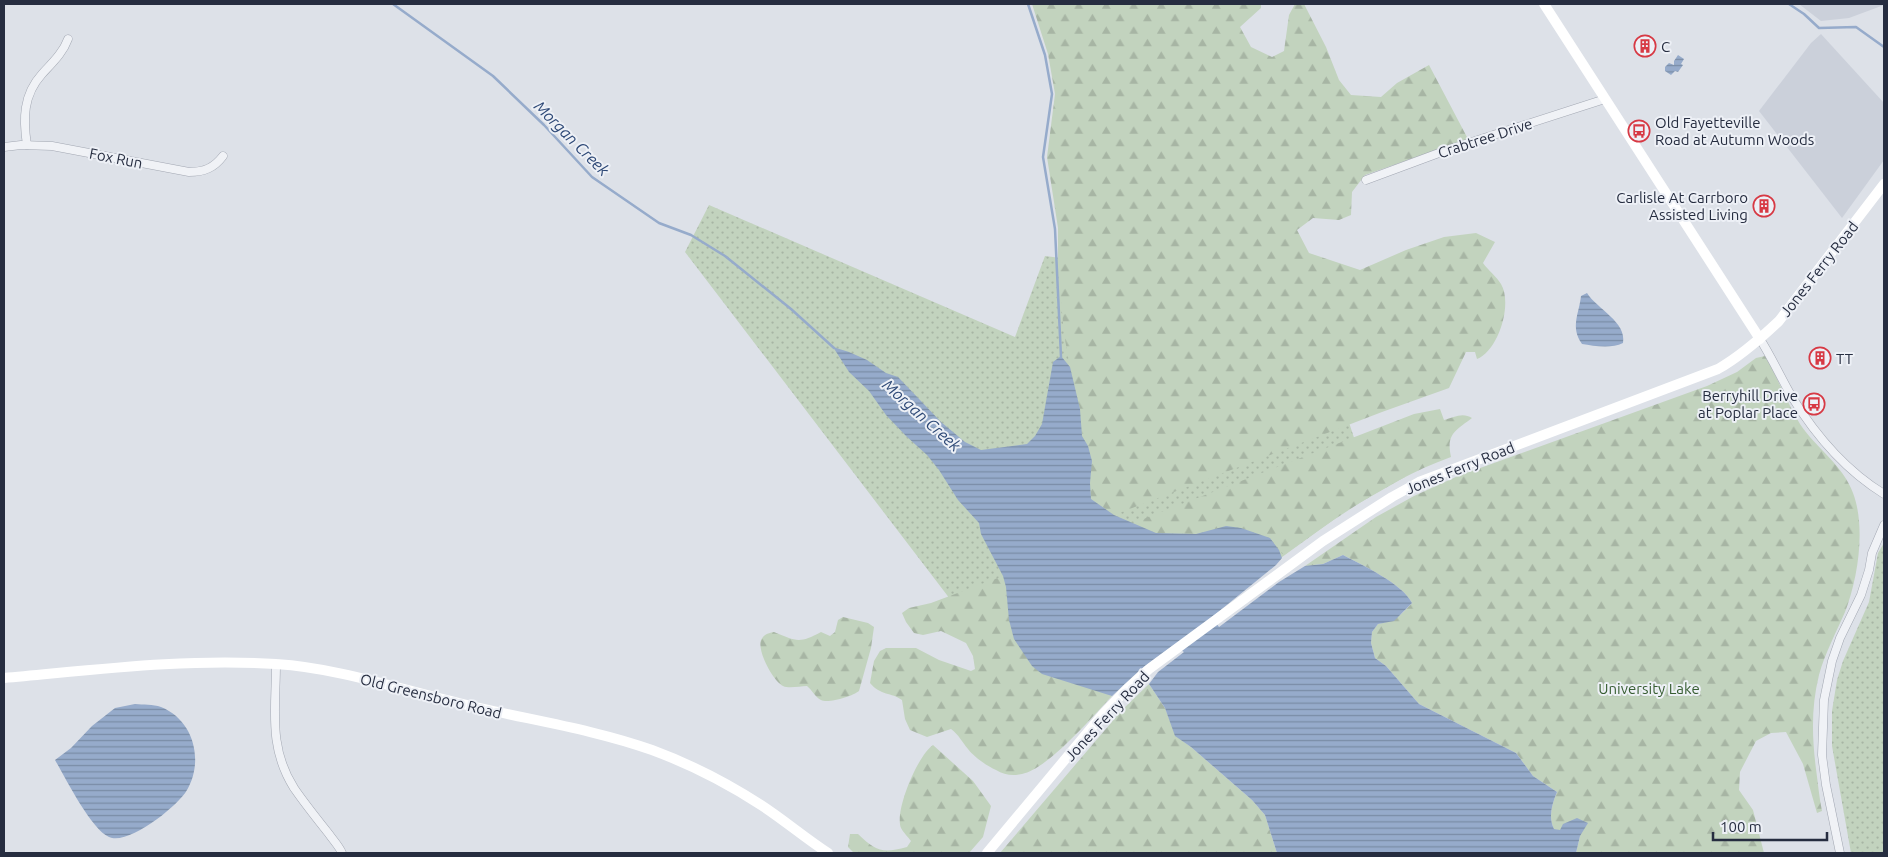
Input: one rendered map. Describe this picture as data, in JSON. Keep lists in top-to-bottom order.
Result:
{
  "streets": {
    "street": [
      "Crabtree Drive",
      "Fox Run",
      "Jones Ferry Road",
      "Old Greensboro Road"
    ]
  },
  "water": ["Morgan Creek"],
  "parks": ["University Lake"],
  "places": {
    "building": ["C", "Carlisle At Carrboro Assisted Living", "TT"],
    "bus stop": ["Old Fayetteville Road at Autumn Woods", "Berryhill Drive at Poplar Place"]
  },
  "scale_bar": "100 m"
}
